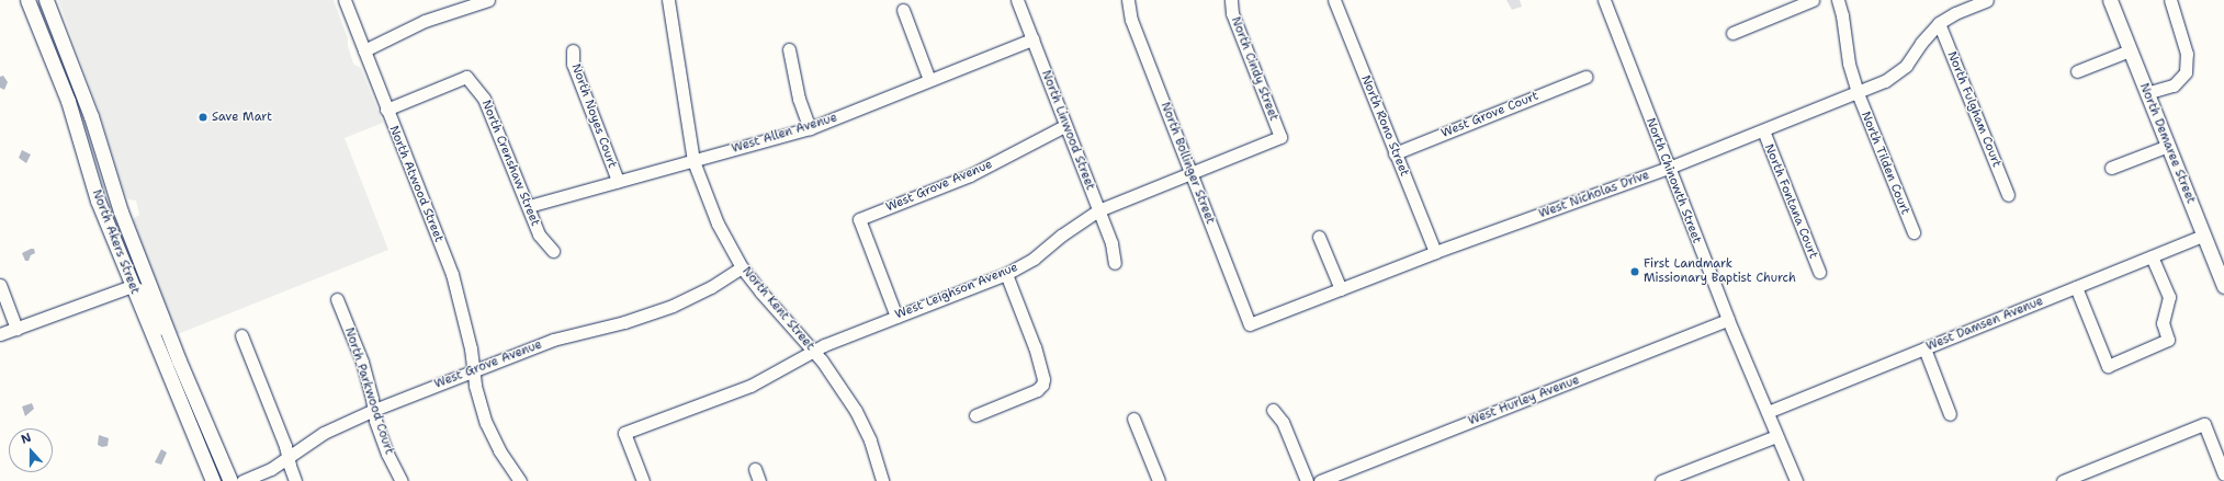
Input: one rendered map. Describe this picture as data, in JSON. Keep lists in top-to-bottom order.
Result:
{
  "streets": {
    "main road": ["North Demaree Street", "North Akers Street"],
    "street": [
      "North Cindy Street",
      "North Fulgham Court",
      "West Grove Court",
      "North Noyes Court",
      "North Rono Street",
      "North Linwood Street",
      "West Allen Avenue",
      "North Crenshaw Street",
      "North Bollinger Street",
      "North Tilden Court",
      "North Chinowth Street",
      "North Atwood Street",
      "West Grove Avenue",
      "West Nicholas Drive",
      "North Fontana Court",
      "West Leighson Avenue",
      "North Kent Street",
      "West Damsen Avenue",
      "North Parkwood Court",
      "West Hurley Avenue"
    ]
  },
  "crossings": [
    ["North Cindy Street", "West Leighson Avenue"],
    ["North Fulgham Court", "West Nicholas Drive"],
    ["West Grove Court", "North Rono Street"],
    ["North Noyes Court", "West Allen Avenue"],
    ["North Rono Street", "West Nicholas Drive"],
    ["North Linwood Street", "West Allen Avenue"],
    ["North Linwood Street", "West Grove Avenue"],
    ["North Linwood Street", "West Leighson Avenue"],
    ["West Allen Avenue", "North Crenshaw Street"],
    ["West Allen Avenue", "North Kent Street"],
    ["North Demaree Street", "West Damsen Avenue"],
    ["North Crenshaw Street", "North Atwood Street"],
    ["North Bollinger Street", "West Nicholas Drive"],
    ["North Bollinger Street", "West Leighson Avenue"],
    ["North Tilden Court", "West Nicholas Drive"],
    ["North Chinowth Street", "West Nicholas Drive"],
    ["North Chinowth Street", "West Damsen Avenue"],
    ["North Chinowth Street", "West Hurley Avenue"],
    ["North Atwood Street", "West Grove Avenue"],
    ["West Grove Avenue", "West Leighson Avenue"],
    ["West Grove Avenue", "North Kent Street"],
    ["West Grove Avenue", "North Parkwood Court"],
    ["West Nicholas Drive", "North Fontana Court"],
    ["West Leighson Avenue", "North Kent Street"]
  ],
  "places": ["Save Mart", "First Landmark Missionary Baptist Church"],
  "north": "top"
}
